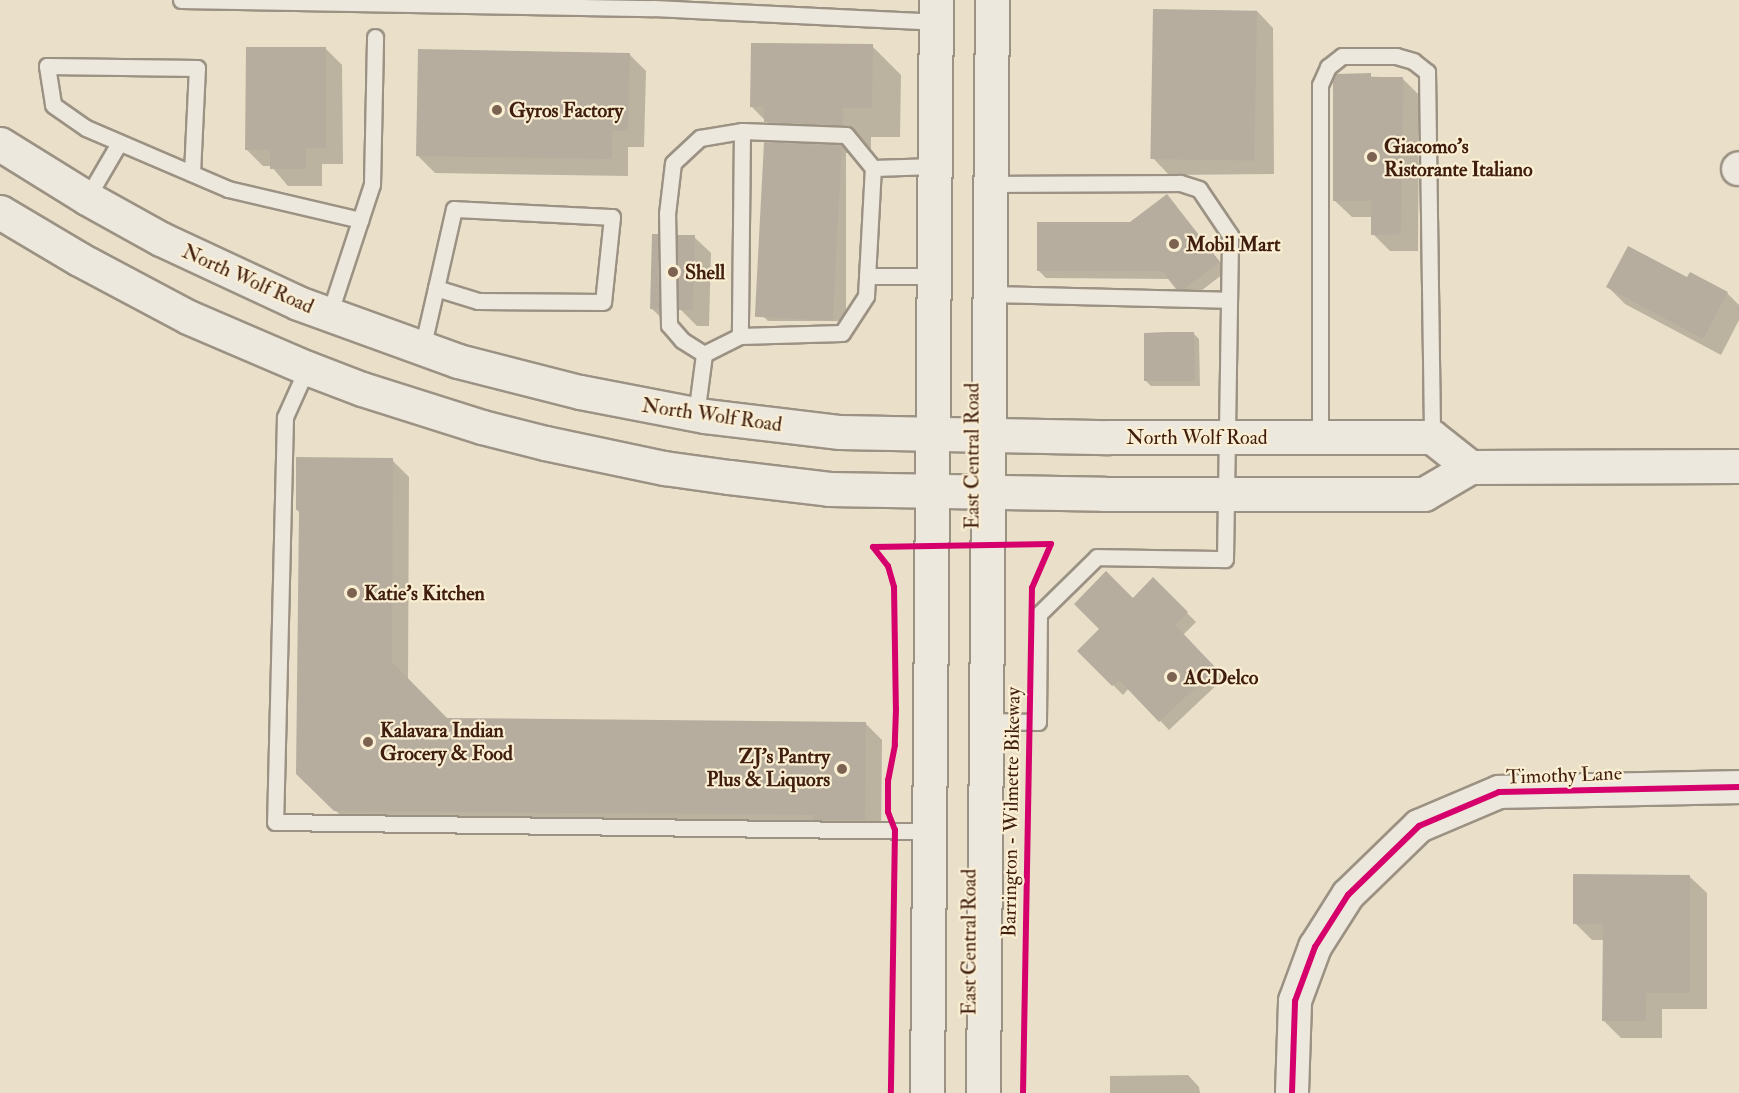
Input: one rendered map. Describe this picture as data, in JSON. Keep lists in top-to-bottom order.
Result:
{
  "streets": {
    "main road": ["North Wolf Road", "East Central Road"],
    "street": ["Timothy Lane"],
    "cycle path": ["Barrington - Wilmette Bikeway"]
  },
  "crossings": [
    ["North Wolf Road", "East Central Road"]
  ],
  "places": [
    "Gyros Factory",
    "Giacomo's Ristorante Italiano",
    "Mobil Mart",
    "Shell",
    "Katie's Kitchen",
    "ACDelco",
    "Kalavara Indian Grocery & Food",
    "ZJ's Pantry Plus & Liquors"
  ]
}
